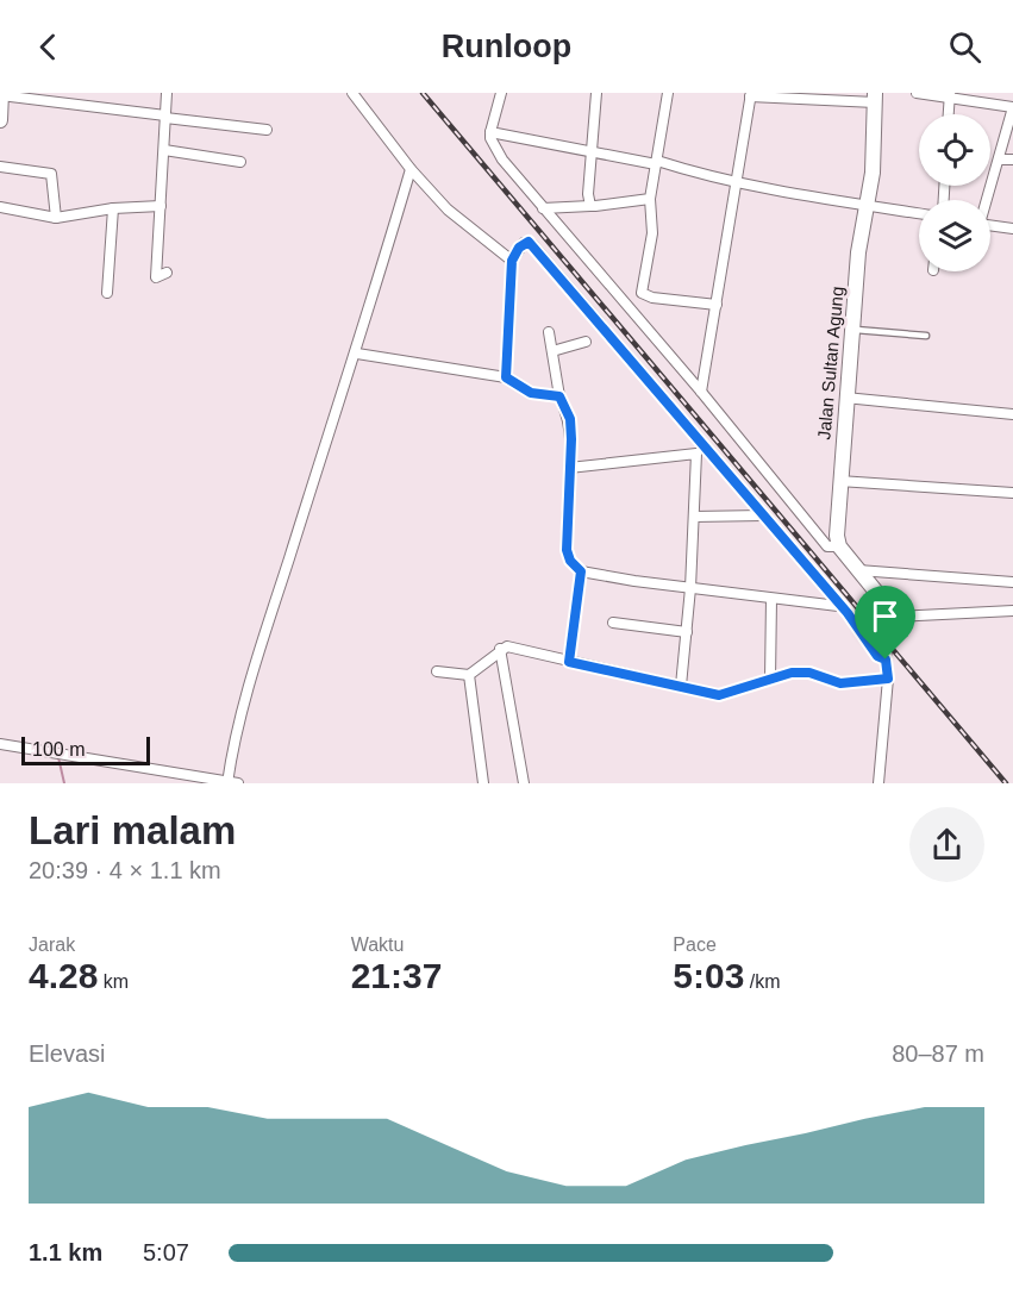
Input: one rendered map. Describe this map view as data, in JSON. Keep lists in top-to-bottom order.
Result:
{
  "streets": {
    "street": ["Jalan Sultan Agung"]
  },
  "scale_bar": "100 m",
  "page": {
    "header": "Runloop",
    "scale": "100 m",
    "heading": ["Lari malam", "20:39 · 4 × 1.1 km"],
    "stats": [
      ["Jarak", "4.28 km"],
      ["Waktu", "21:37"],
      ["Pace", "5:03 /km"]
    ],
    "chart": ["Elevasi", "80–87 m"],
    "list": [
      {
        "name": "1.1 km",
        "note": "5:07"
      }
    ]
  }
}
